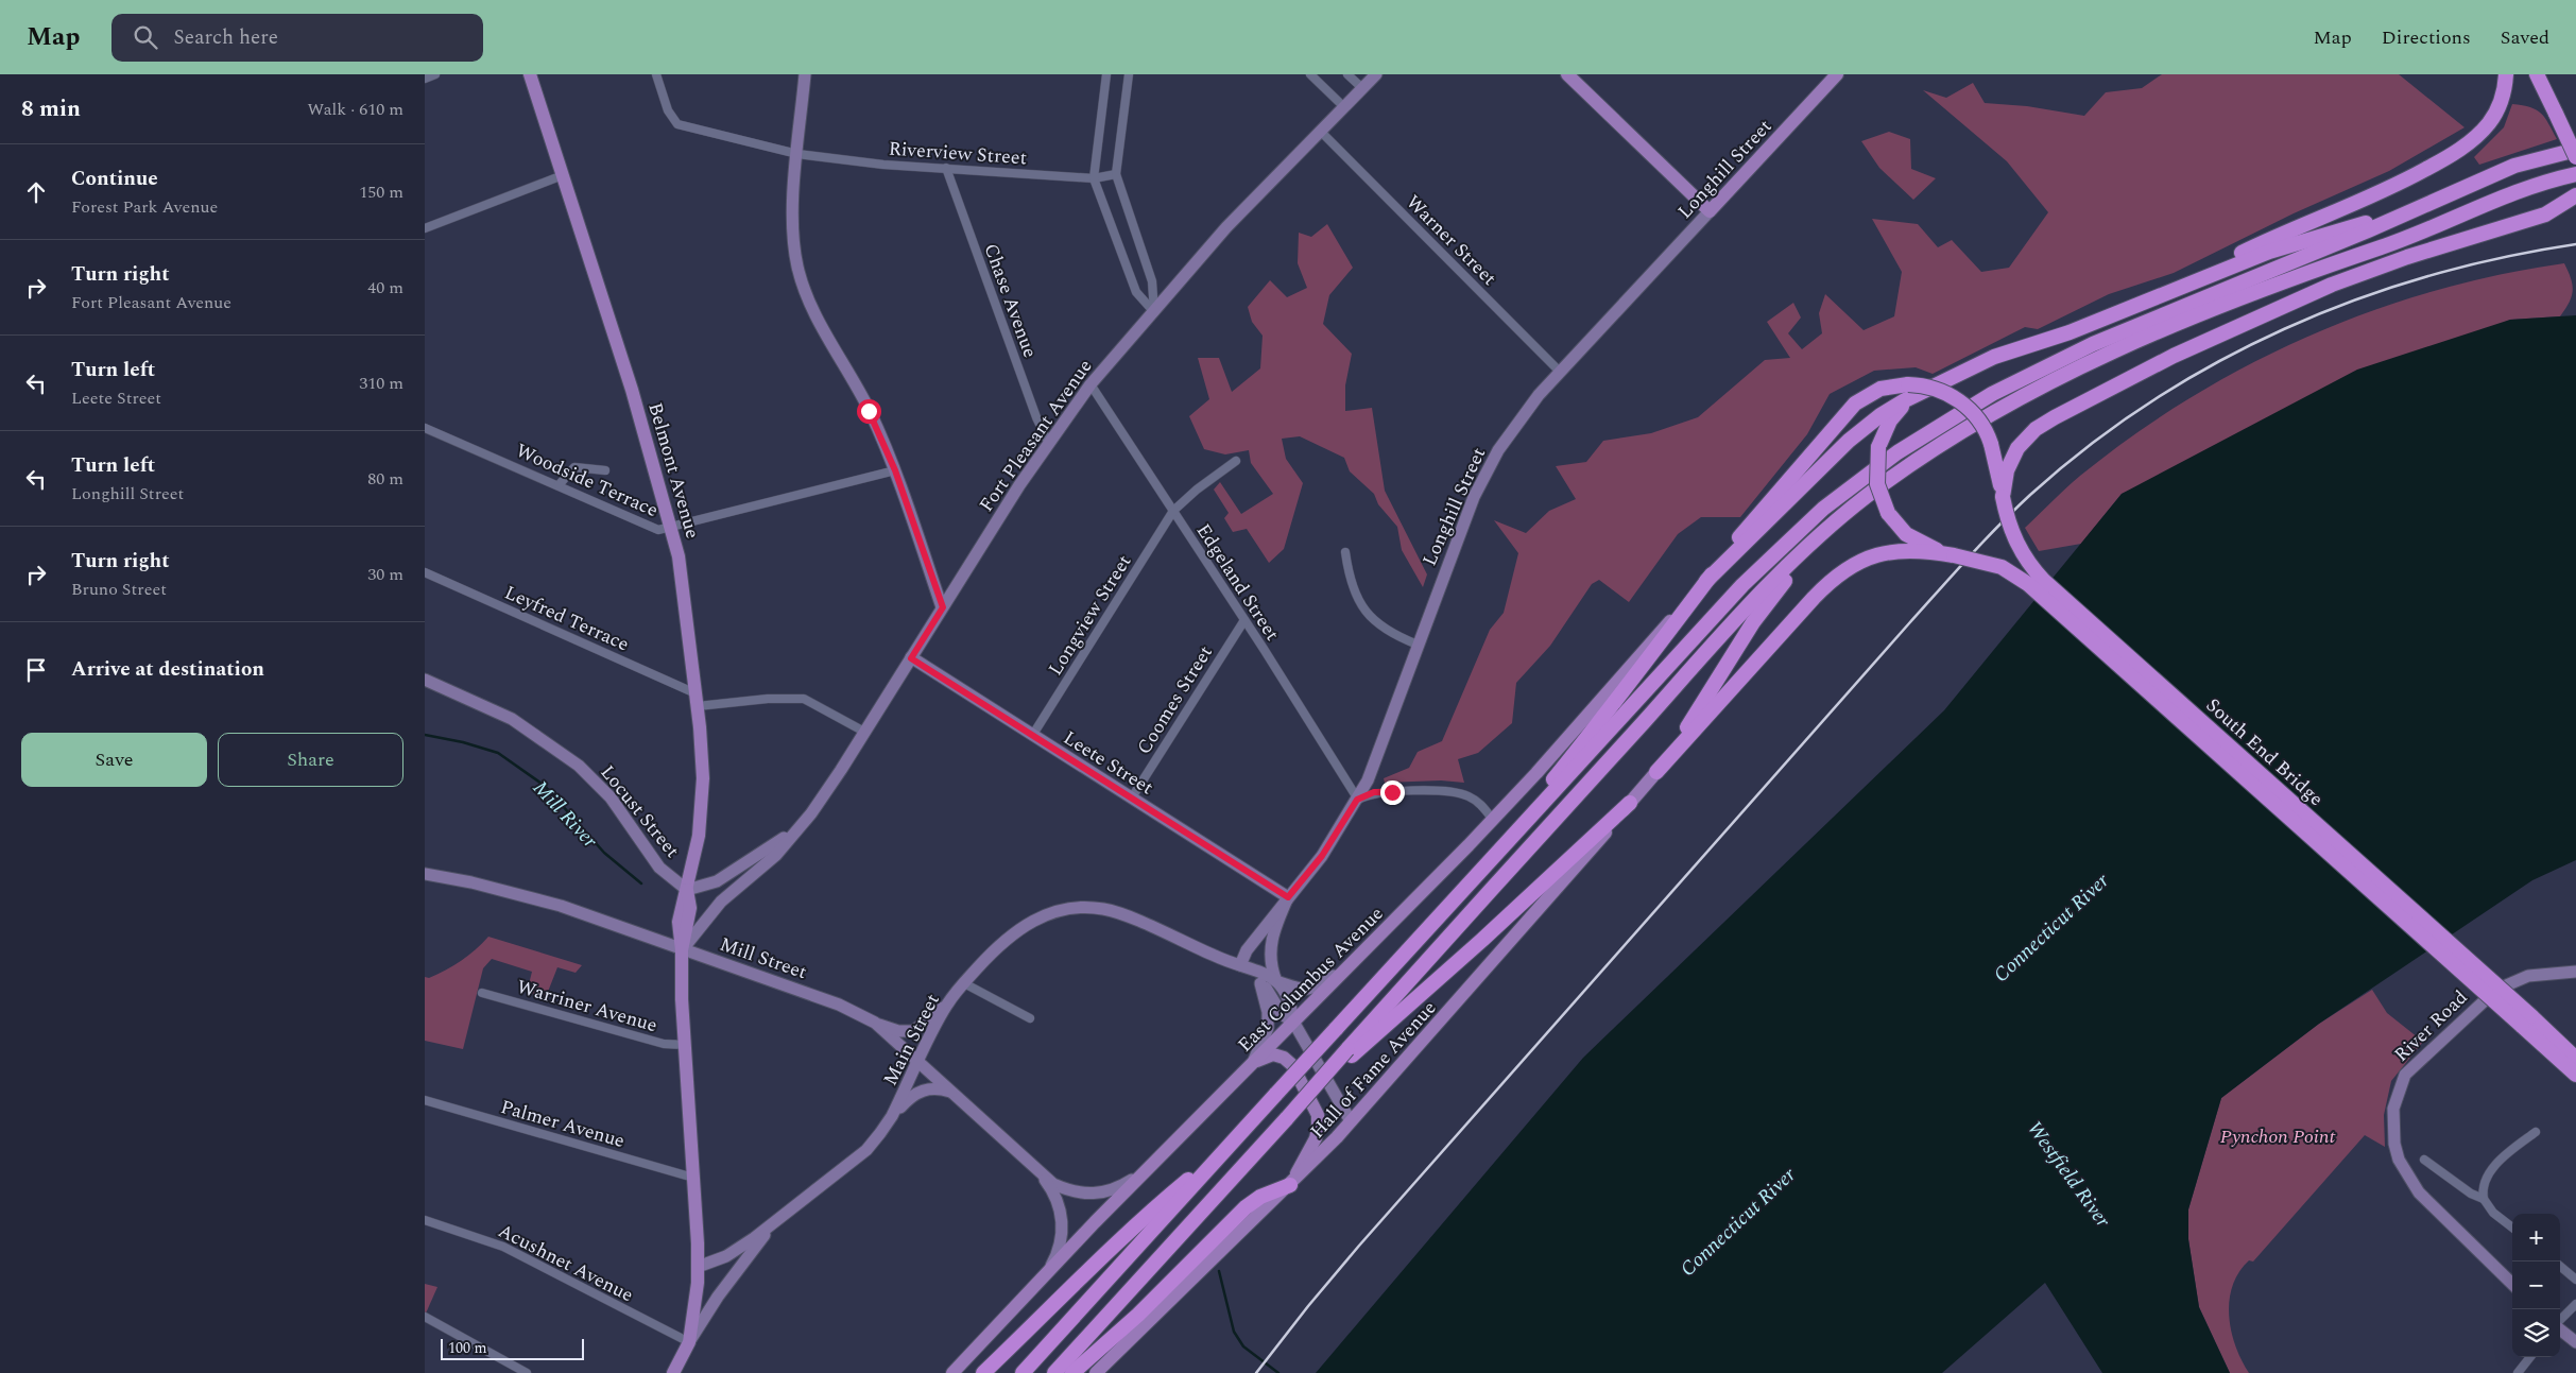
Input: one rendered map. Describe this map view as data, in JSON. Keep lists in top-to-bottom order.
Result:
{
  "streets": {
    "highway": ["South End Bridge"],
    "main road": [
      "Longhill Street",
      "Belmont Avenue",
      "East Columbus Avenue",
      "Main Street",
      "Hall of Fame Avenue"
    ],
    "street": [
      "Riverview Street",
      "Warner Street",
      "Chase Avenue",
      "Fort Pleasant Avenue",
      "Woodside Terrace",
      "Edgeland Street",
      "Longview Street",
      "Leyfred Terrace",
      "Coomes Street",
      "Leete Street",
      "Locust Street",
      "Mill Street",
      "Warriner Avenue",
      "River Road",
      "Palmer Avenue",
      "Acushnet Avenue"
    ]
  },
  "crossings": [
    ["Riverview Street", "Chase Avenue"],
    ["Longhill Street", "Warner Street"],
    ["Longhill Street", "Edgeland Street"],
    ["Longhill Street", "Leete Street"],
    ["Longhill Street", "Main Street"],
    ["Warner Street", "Fort Pleasant Avenue"],
    ["Chase Avenue", "Fort Pleasant Avenue"],
    ["Fort Pleasant Avenue", "Belmont Avenue"],
    ["Fort Pleasant Avenue", "Edgeland Street"],
    ["Fort Pleasant Avenue", "Leete Street"],
    ["Fort Pleasant Avenue", "Locust Street"],
    ["Fort Pleasant Avenue", "Mill Street"],
    ["Belmont Avenue", "Woodside Terrace"],
    ["Belmont Avenue", "Leyfred Terrace"],
    ["Belmont Avenue", "Locust Street"],
    ["Edgeland Street", "Longview Street"],
    ["Edgeland Street", "Coomes Street"],
    ["Longview Street", "Leete Street"],
    ["Coomes Street", "Leete Street"],
    ["Mill Street", "East Columbus Avenue"],
    ["Mill Street", "Main Street"],
    ["East Columbus Avenue", "Main Street"],
    ["Main Street", "Hall of Fame Avenue"],
    ["Main Street", "Acushnet Avenue"]
  ],
  "water": ["Mill River", "Connecticut River", "Westfield River"],
  "parks": ["Pynchon Point"],
  "scale_bar": "100 m",
  "page": {
    "header": "Map",
    "search": "Search here",
    "nav": ["Map", "Directions", "Saved"],
    "heading": ["8 min", "Walk · 610 m"],
    "list": [
      ["Continue", "Forest Park Avenue", "150 m"],
      ["Turn right", "Fort Pleasant Avenue", "40 m"],
      ["Turn left", "Leete Street", "310 m"],
      ["Turn left", "Longhill Street", "80 m"],
      ["Turn right", "Bruno Street", "30 m"],
      "Arrive at destination"
    ],
    "buttons": ["Save", "Share"],
    "map_buttons": ["+", "−"],
    "scale": "100 m"
  }
}
